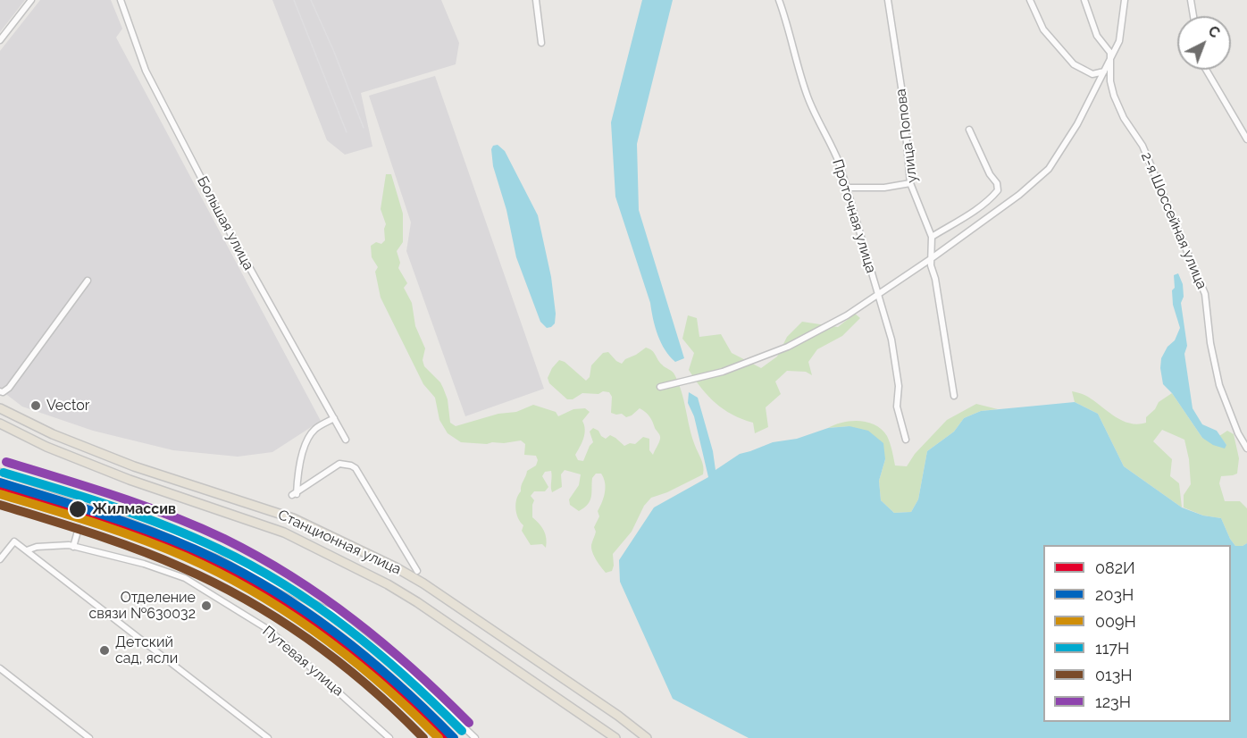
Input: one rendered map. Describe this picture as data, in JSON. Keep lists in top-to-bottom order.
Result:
{
  "streets": {
    "main road": ["Станционная улица"],
    "street": [
      "улица Попова",
      "Проточная улица",
      "2-я Шоссейная улица",
      "Большая улица",
      "Путевая улица"
    ]
  },
  "places": [
    "Vector",
    "Жилмассив",
    "Отделение связи №630032",
    "Детский сад, ясли"
  ],
  "lines": [
    "transit line 123Н",
    "transit line 117Н",
    "transit line 203Н",
    "transit line 082И",
    "transit line 009Н",
    "transit line 013Н"
  ],
  "legend": [
    "082И",
    "203Н",
    "009Н",
    "117Н",
    "013Н",
    "123Н"
  ],
  "north": "top right"
}
